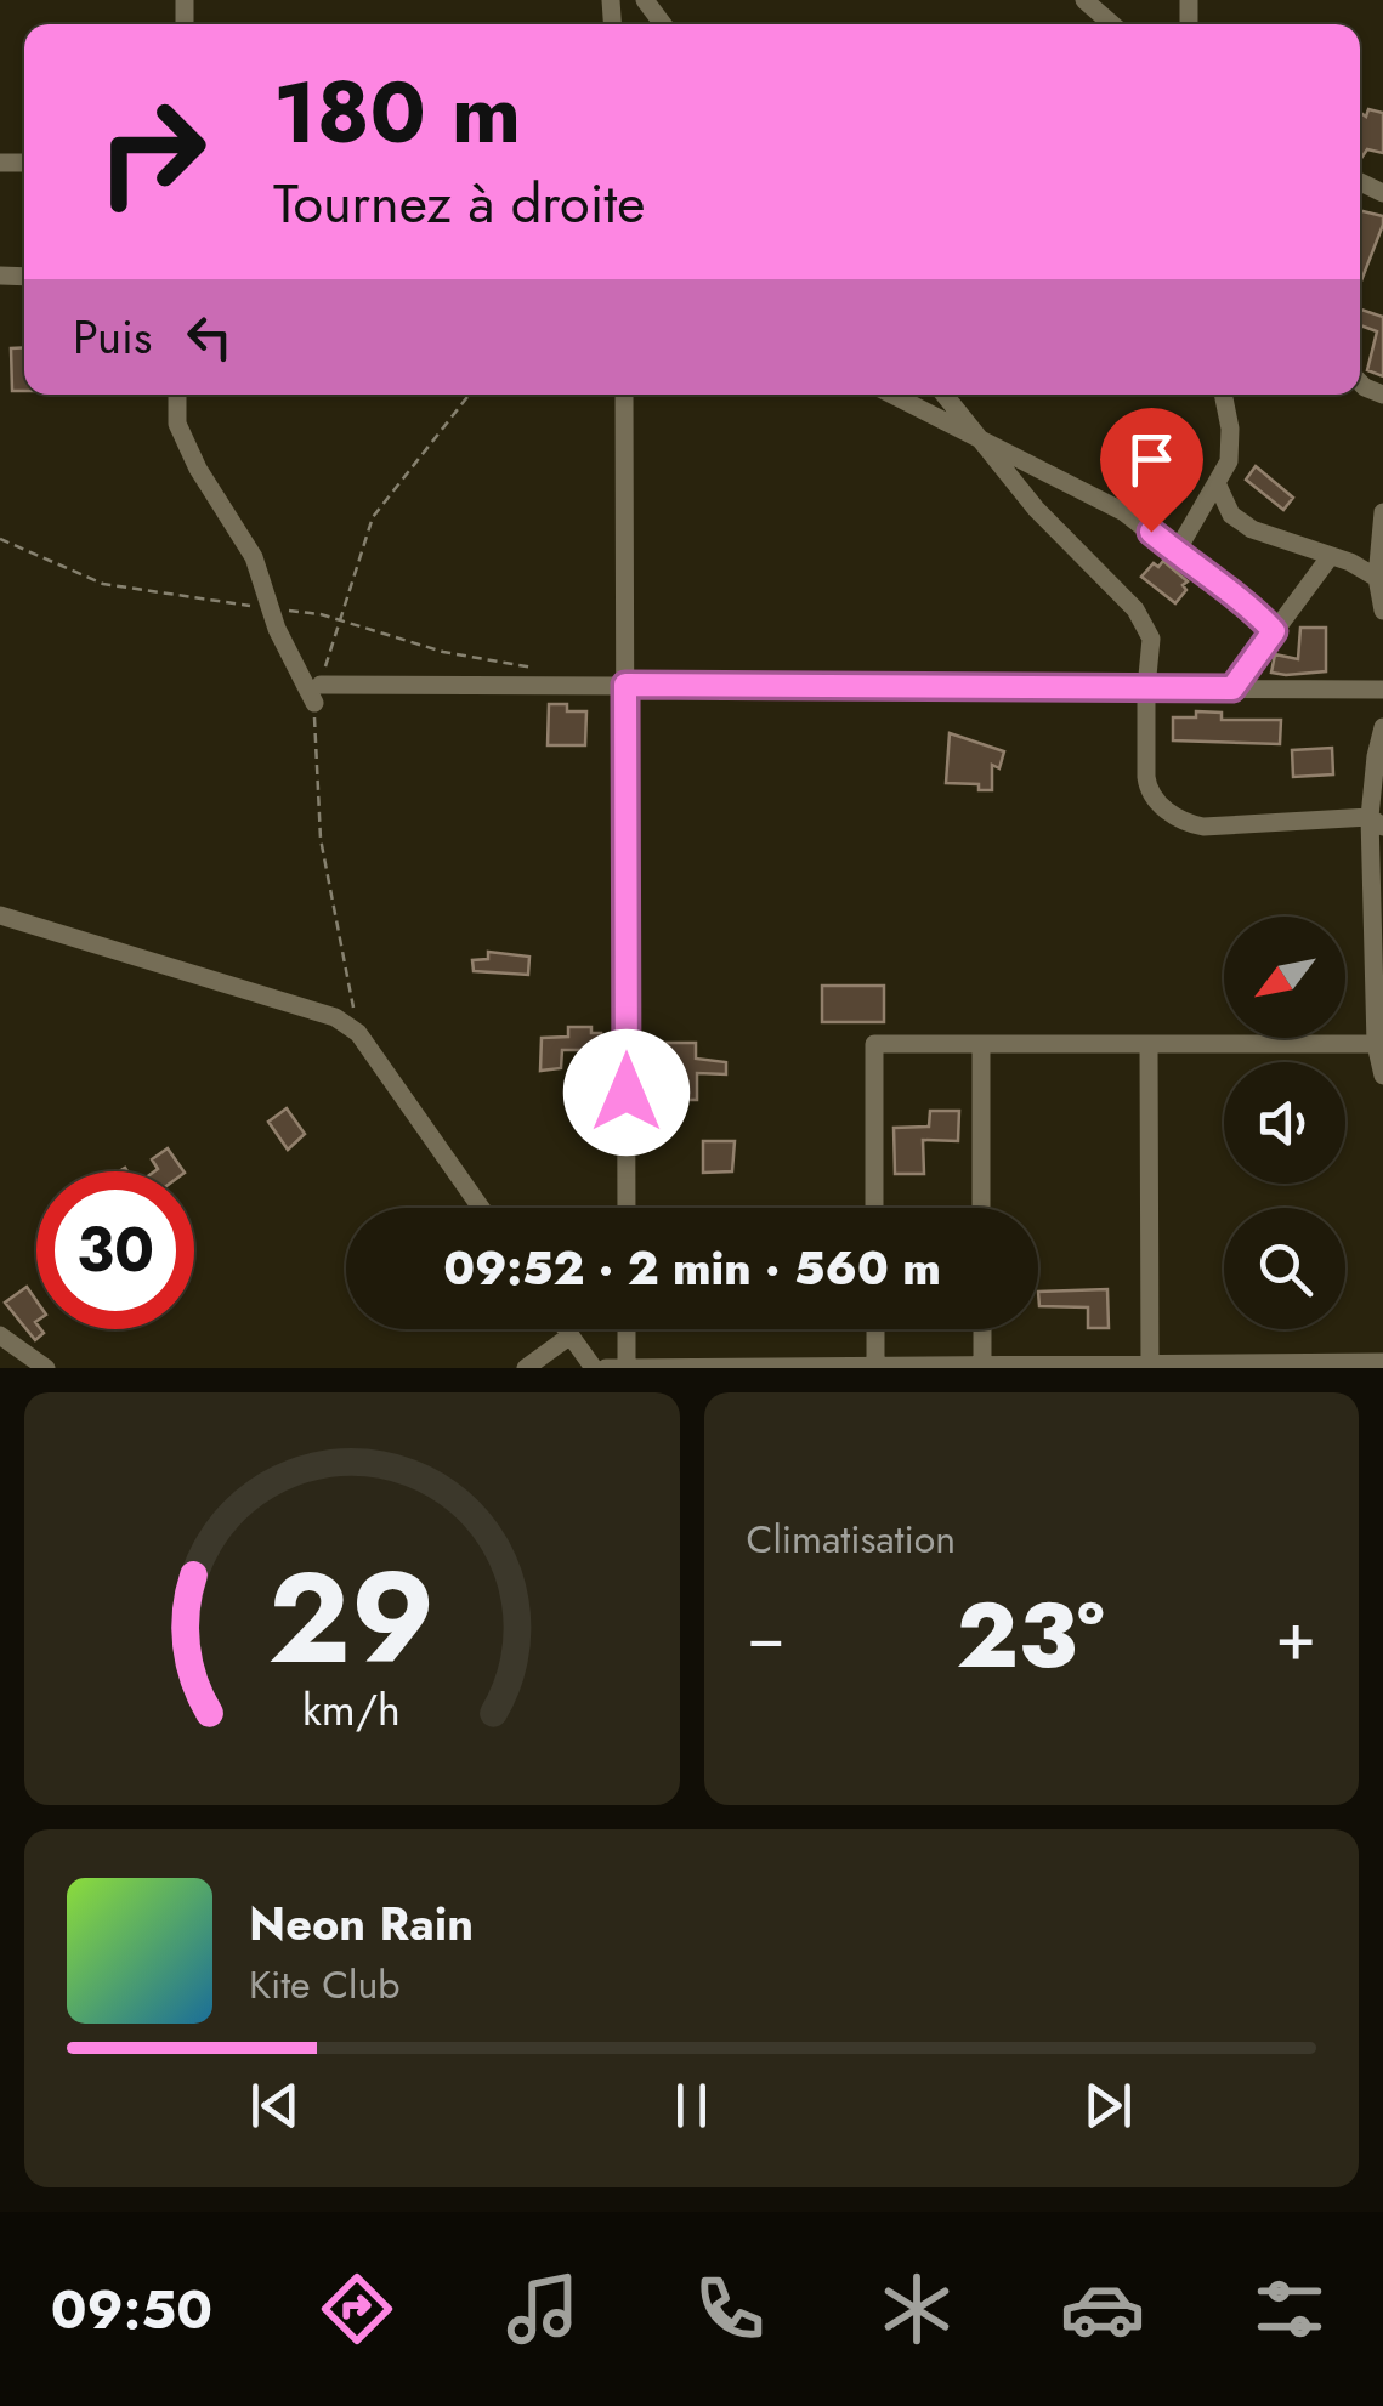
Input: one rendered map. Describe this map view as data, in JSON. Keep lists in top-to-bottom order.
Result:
{
  "north": "bottom left",
  "page": {
    "turn": ["180 m", "Tournez à droite"],
    "then": "Puis",
    "limit": "30",
    "trip": "09:52 · 2 min · 560 m",
    "tile": "Climatisation",
    "heat": ["−", "23°", "+"],
    "song": ["Neon Rain", "Kite Club"],
    "tabs": "09:50",
    "gauge": ["29", "km/h"]
  }
}
